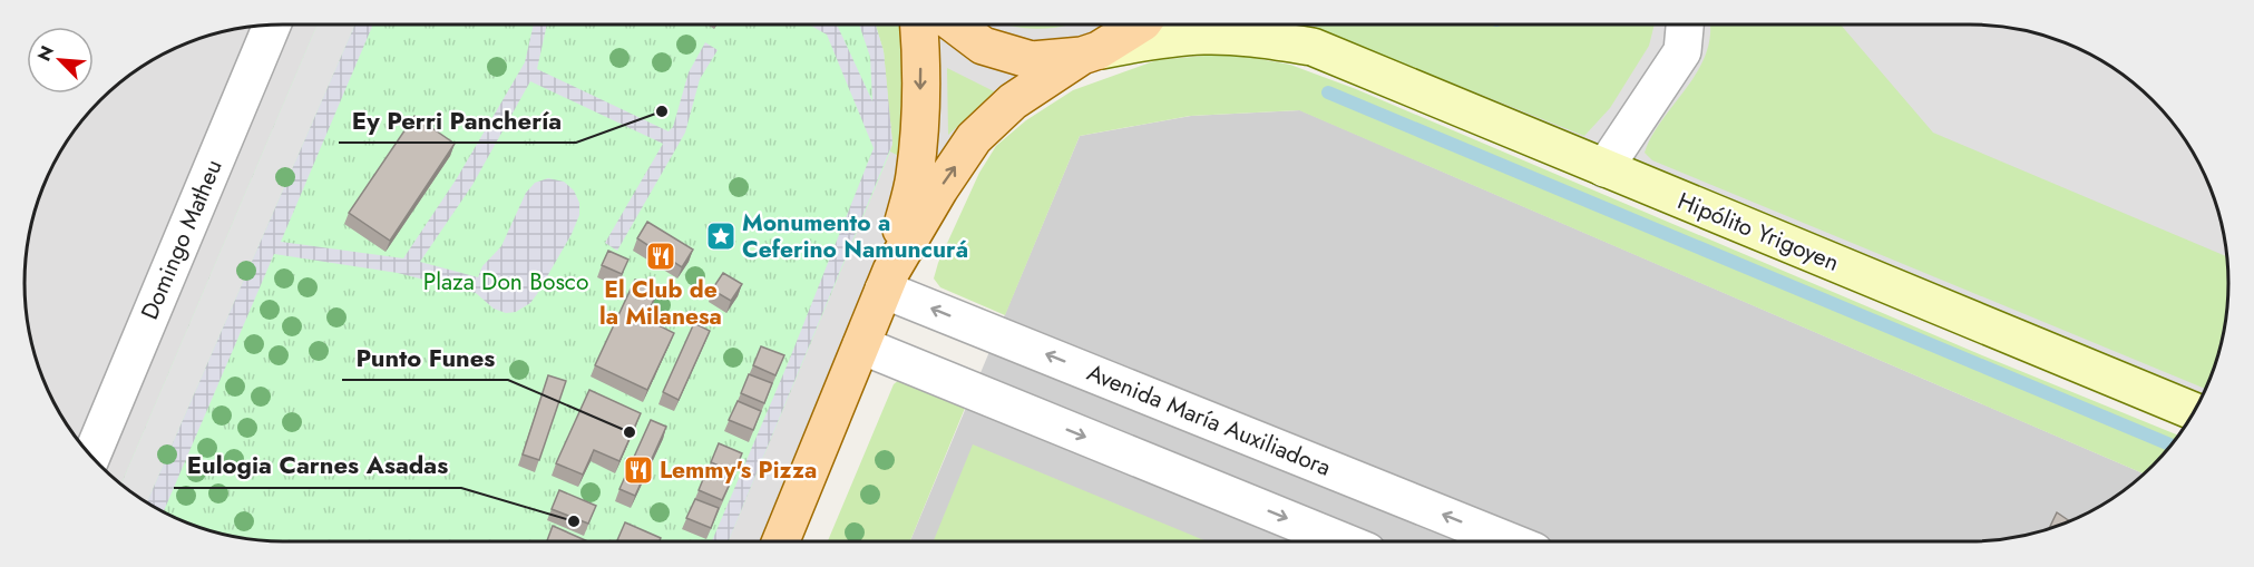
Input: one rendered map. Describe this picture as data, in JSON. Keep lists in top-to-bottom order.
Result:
{
  "streets": {
    "main road": ["Hipólito Yrigoyen"],
    "street": ["Domingo Matheu", "Avenida María Auxiliadora"]
  },
  "parks": ["Plaza Don Bosco"],
  "places": {
    "other": ["Ey Perri Panchería", "Punto Funes", "Eulogia Carnes Asadas"],
    "place": ["Monumento a Ceferino Namuncurá"],
    "restaurant": ["El Club de la Milanesa", "Lemmy's Pizza"]
  },
  "north": "top left"
}
